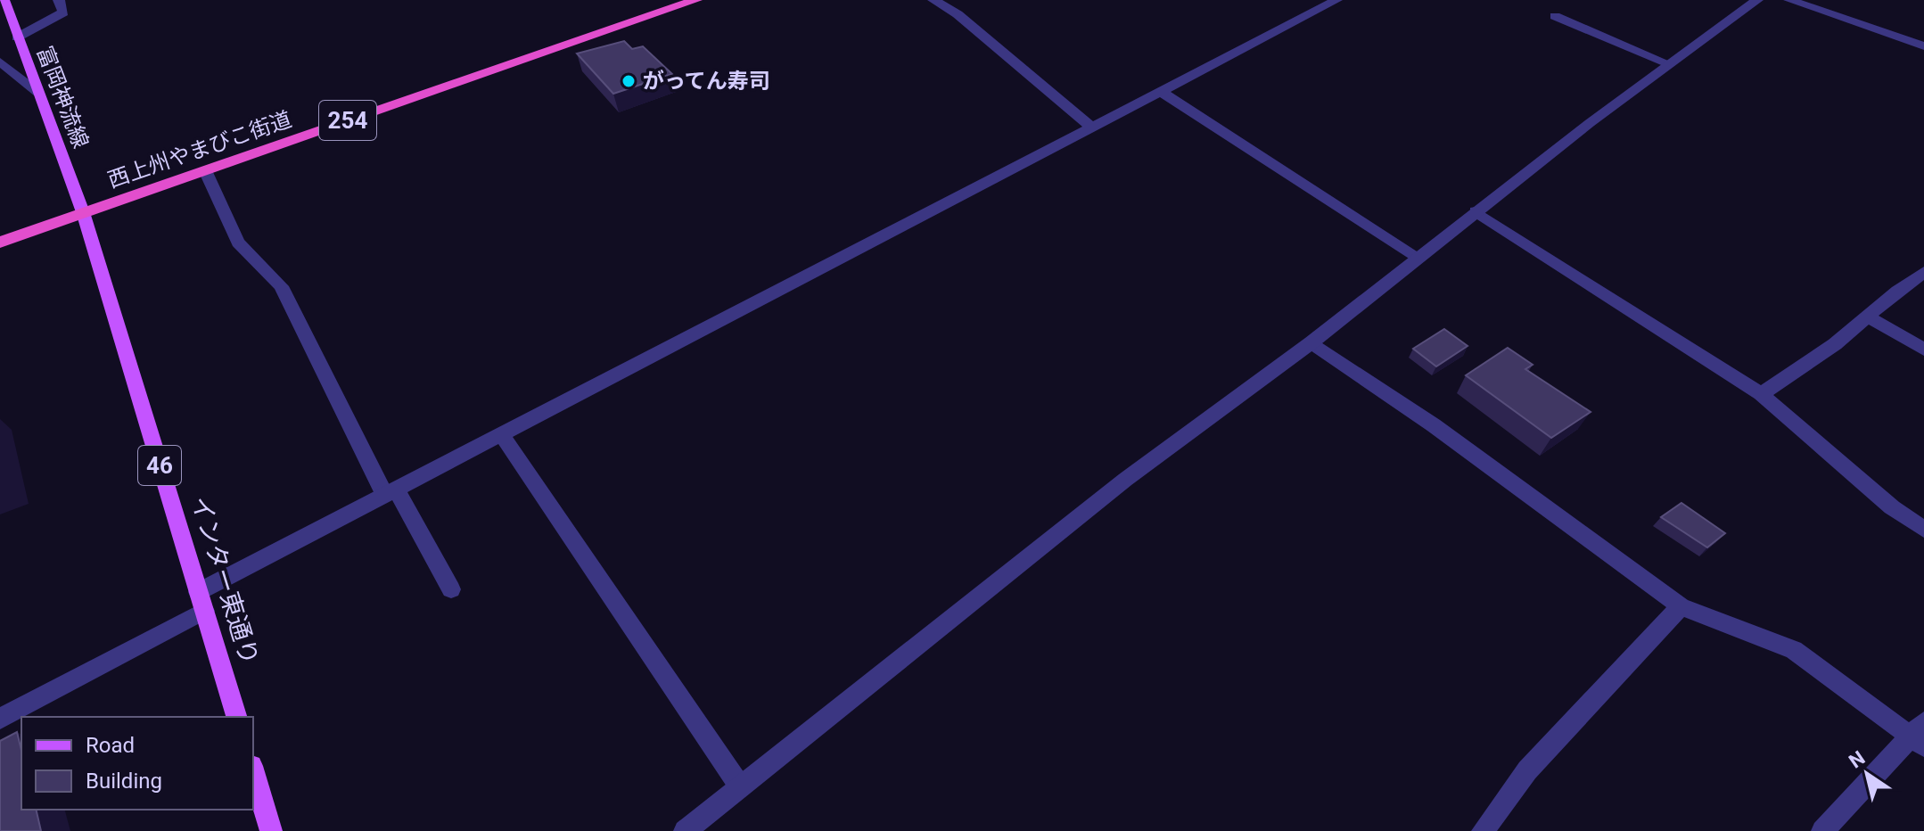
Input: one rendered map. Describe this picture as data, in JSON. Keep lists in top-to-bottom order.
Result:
{
  "streets": {
    "highway": ["254", "西上州やまびこ街道"],
    "main road": ["富岡神流線", "46", "インター東通り"]
  },
  "crossings": [
    ["富岡神流線", "西上州やまびこ街道"],
    ["富岡神流線", "46"],
    ["富岡神流線", "インター東通り"],
    ["西上州やまびこ街道", "インター東通り"]
  ],
  "places": ["がってん寿司"],
  "legend": ["Road", "Building"],
  "north": "top left"
}
